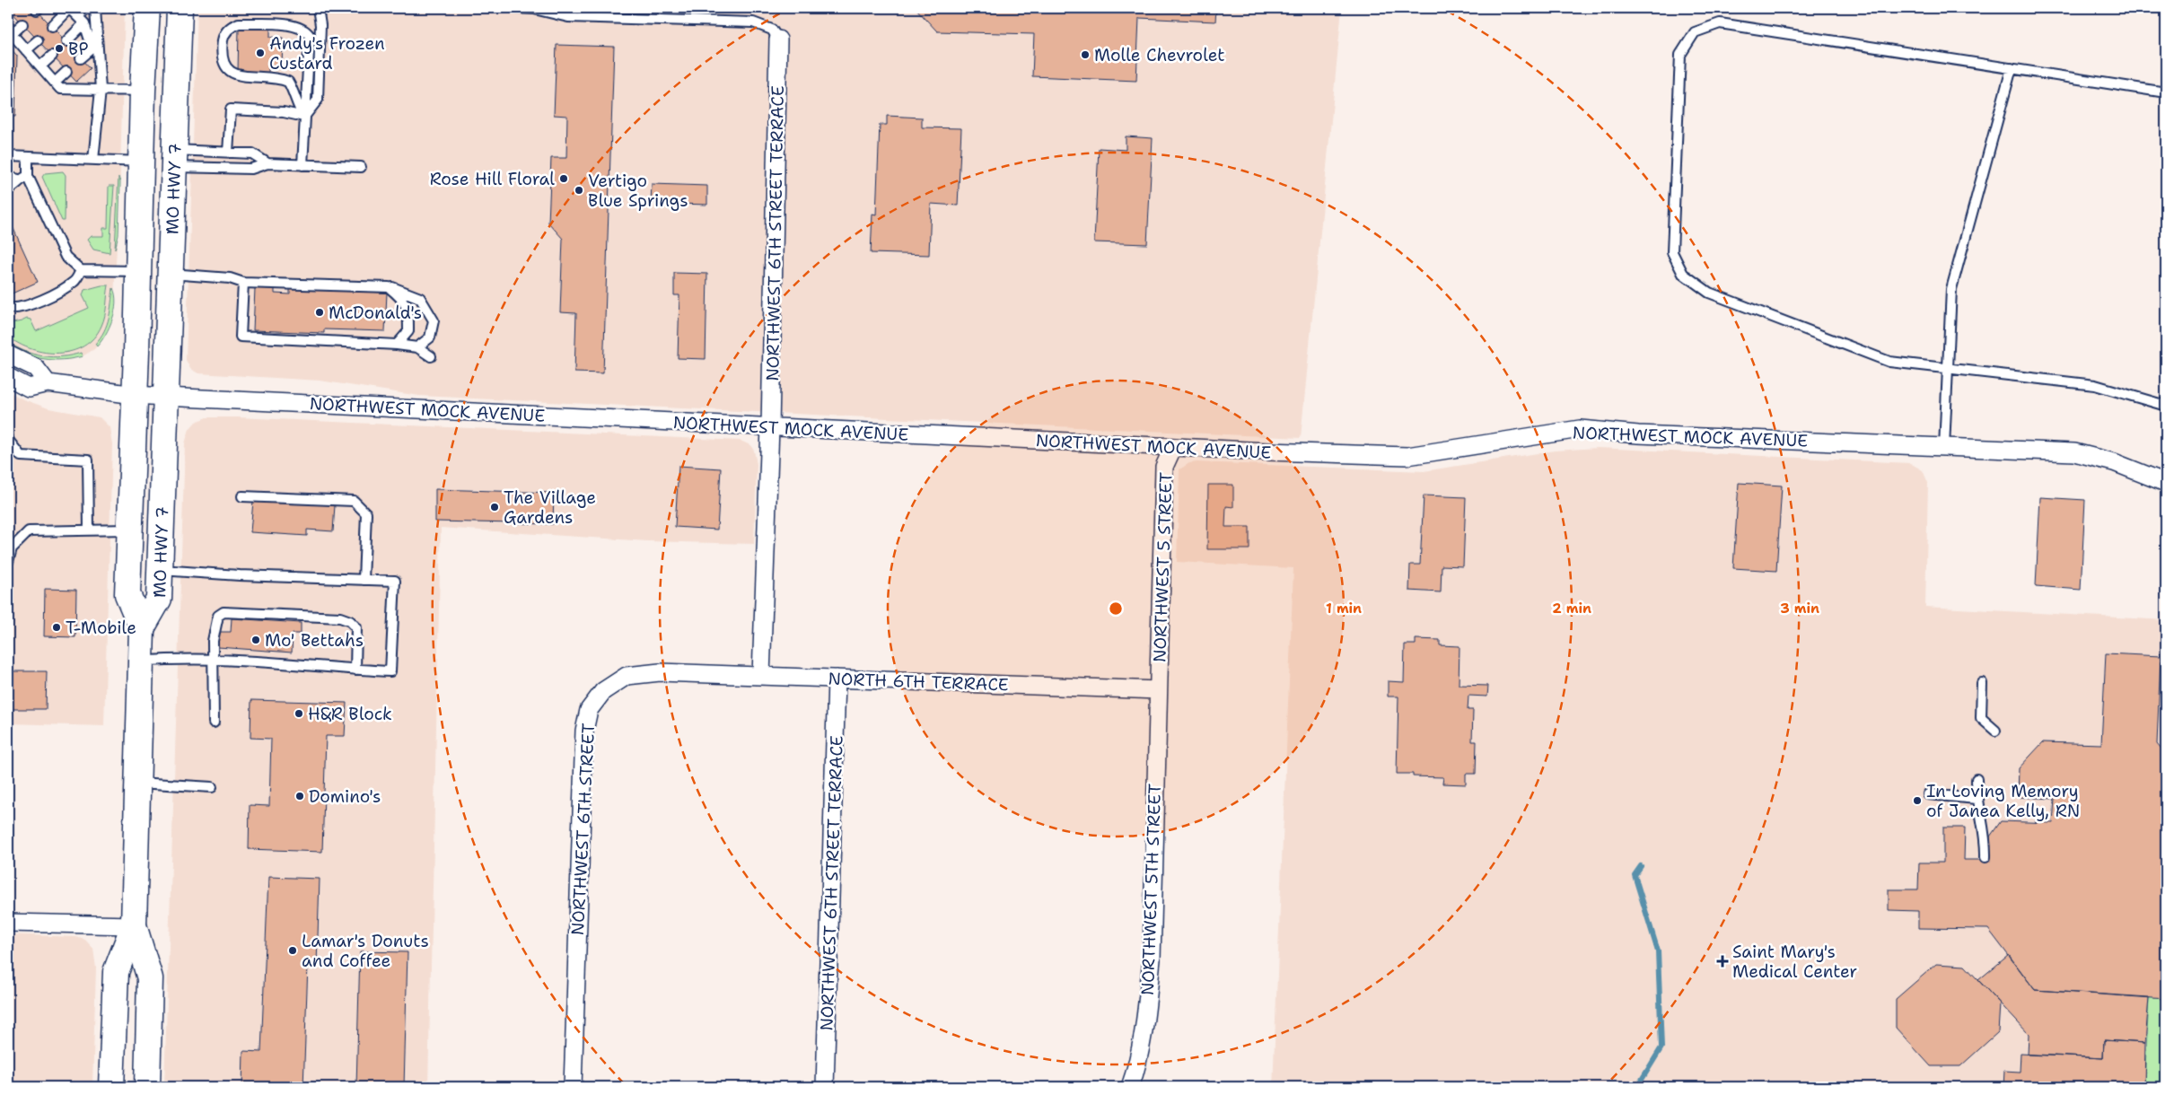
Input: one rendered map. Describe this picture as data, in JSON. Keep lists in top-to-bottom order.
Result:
{
  "streets": {
    "main road": ["MO HWY 7"],
    "street": [
      "NORTHWEST 6TH STREET TERRACE",
      "NORTHWEST MOCK AVENUE",
      "NORTHWEST 5 STREET",
      "NORTH 6TH TERRACE",
      "NORTHWEST 6TH STREET",
      "NORTHWEST 5TH STREET"
    ]
  },
  "crossings": [
    ["MO HWY 7", "NORTHWEST MOCK AVENUE"],
    ["NORTHWEST 6TH STREET TERRACE", "NORTHWEST MOCK AVENUE"],
    ["NORTHWEST 6TH STREET TERRACE", "NORTH 6TH TERRACE"],
    ["NORTHWEST MOCK AVENUE", "NORTHWEST 5 STREET"],
    ["NORTHWEST 5 STREET", "NORTH 6TH TERRACE"],
    ["NORTHWEST 5 STREET", "NORTHWEST 5TH STREET"],
    ["NORTH 6TH TERRACE", "NORTHWEST 6TH STREET"],
    ["NORTH 6TH TERRACE", "NORTHWEST 5TH STREET"]
  ],
  "places": {
    "other": [
      "BP",
      "Andy's Frozen Custard",
      "Molle Chevrolet",
      "Rose Hill Floral",
      "Vertigo Blue Springs",
      "McDonald's",
      "The Village Gardens",
      "T-Mobile",
      "Mo' Bettahs",
      "H&R Block",
      "Domino's",
      "In Loving Memory of Janea Kelly, RN",
      "Lamar's Donuts and Coffee"
    ],
    "health": ["Saint Mary's Medical Center"]
  },
  "rings": ["1 min", "2 min", "3 min"]
}
